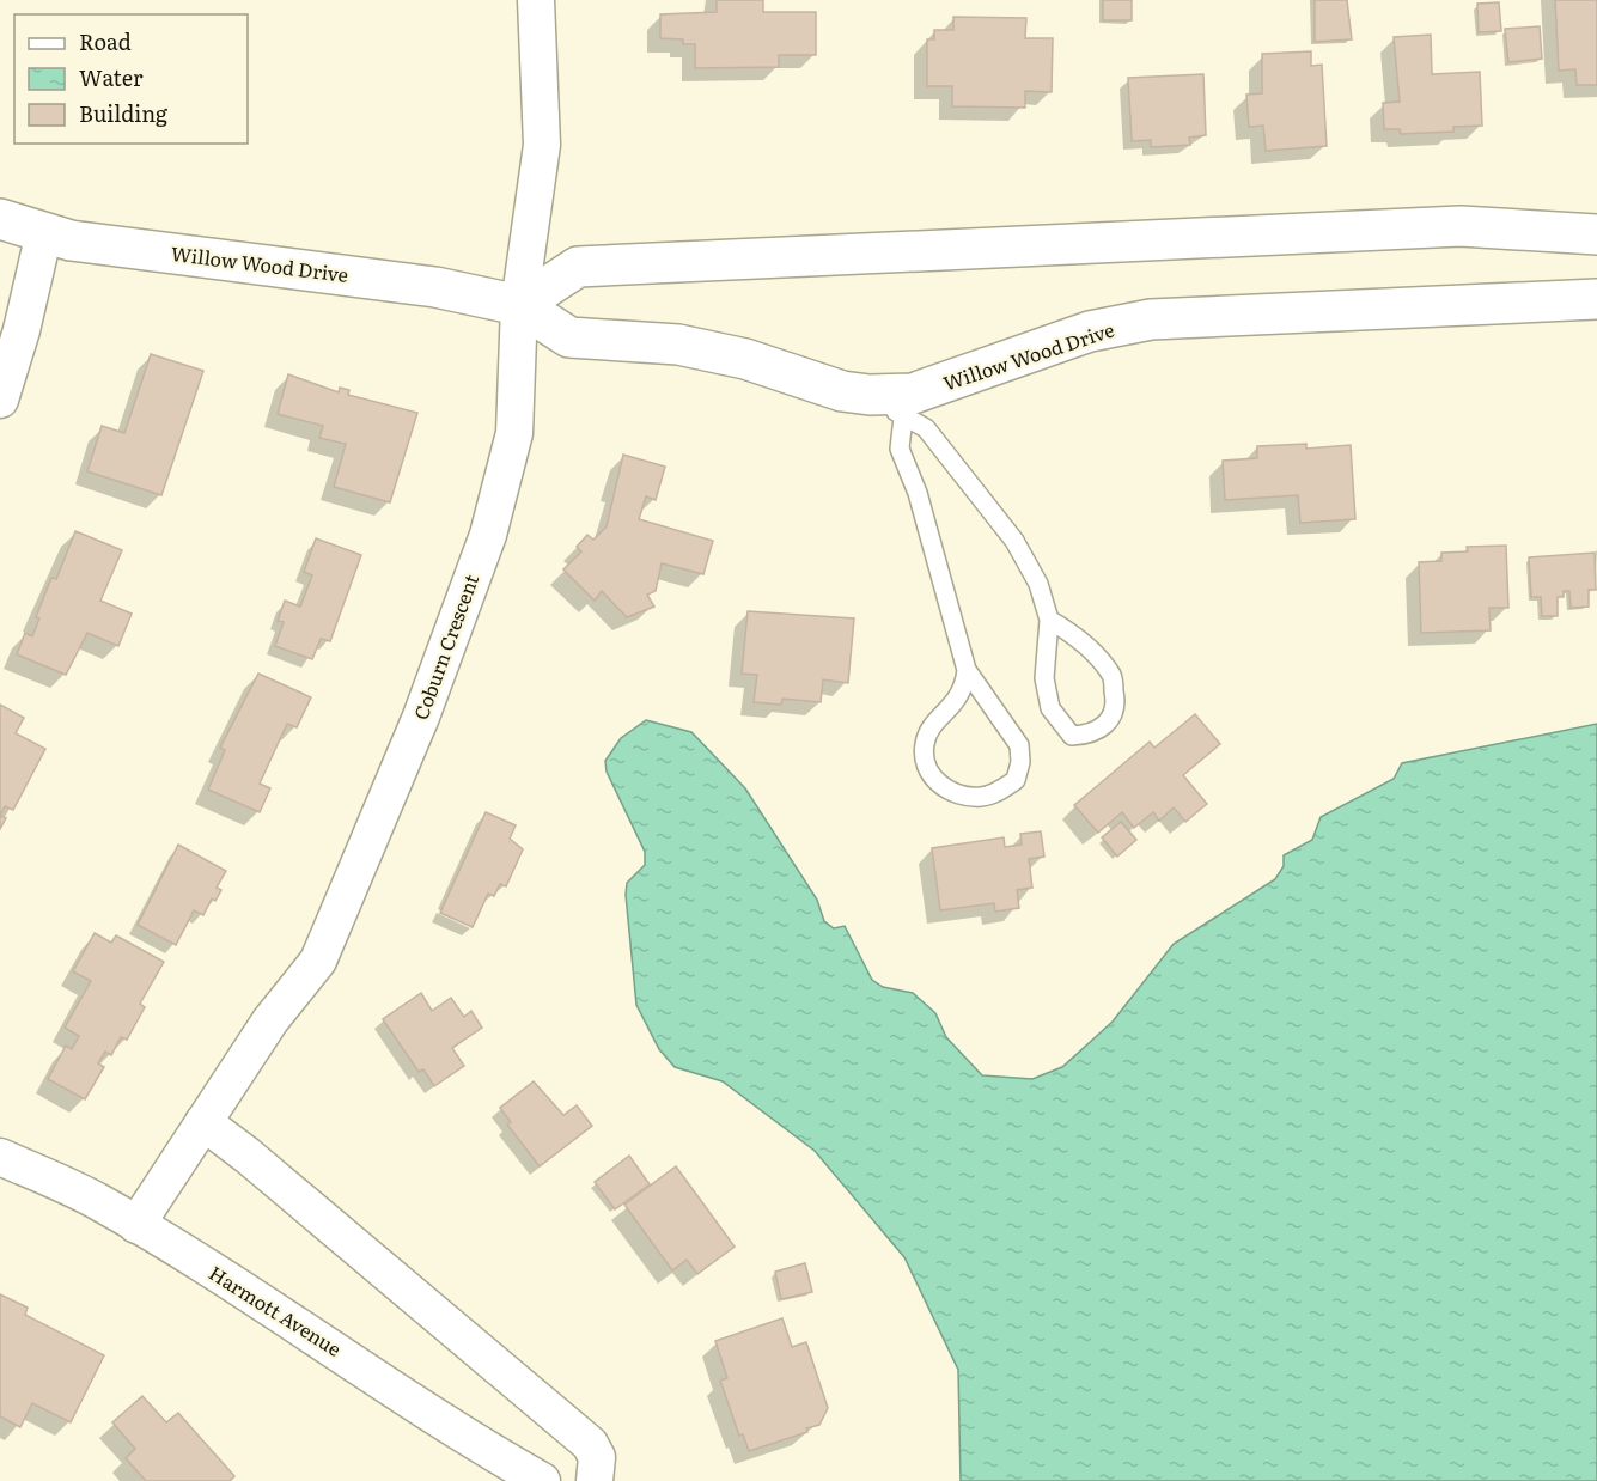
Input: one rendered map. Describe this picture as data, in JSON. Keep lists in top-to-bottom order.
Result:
{
  "streets": {
    "street": ["Willow Wood Drive", "Coburn Crescent", "Harmott Avenue"]
  },
  "crossings": [
    ["Willow Wood Drive", "Coburn Crescent"],
    ["Coburn Crescent", "Harmott Avenue"]
  ],
  "legend": ["Road", "Water", "Building"]
}
